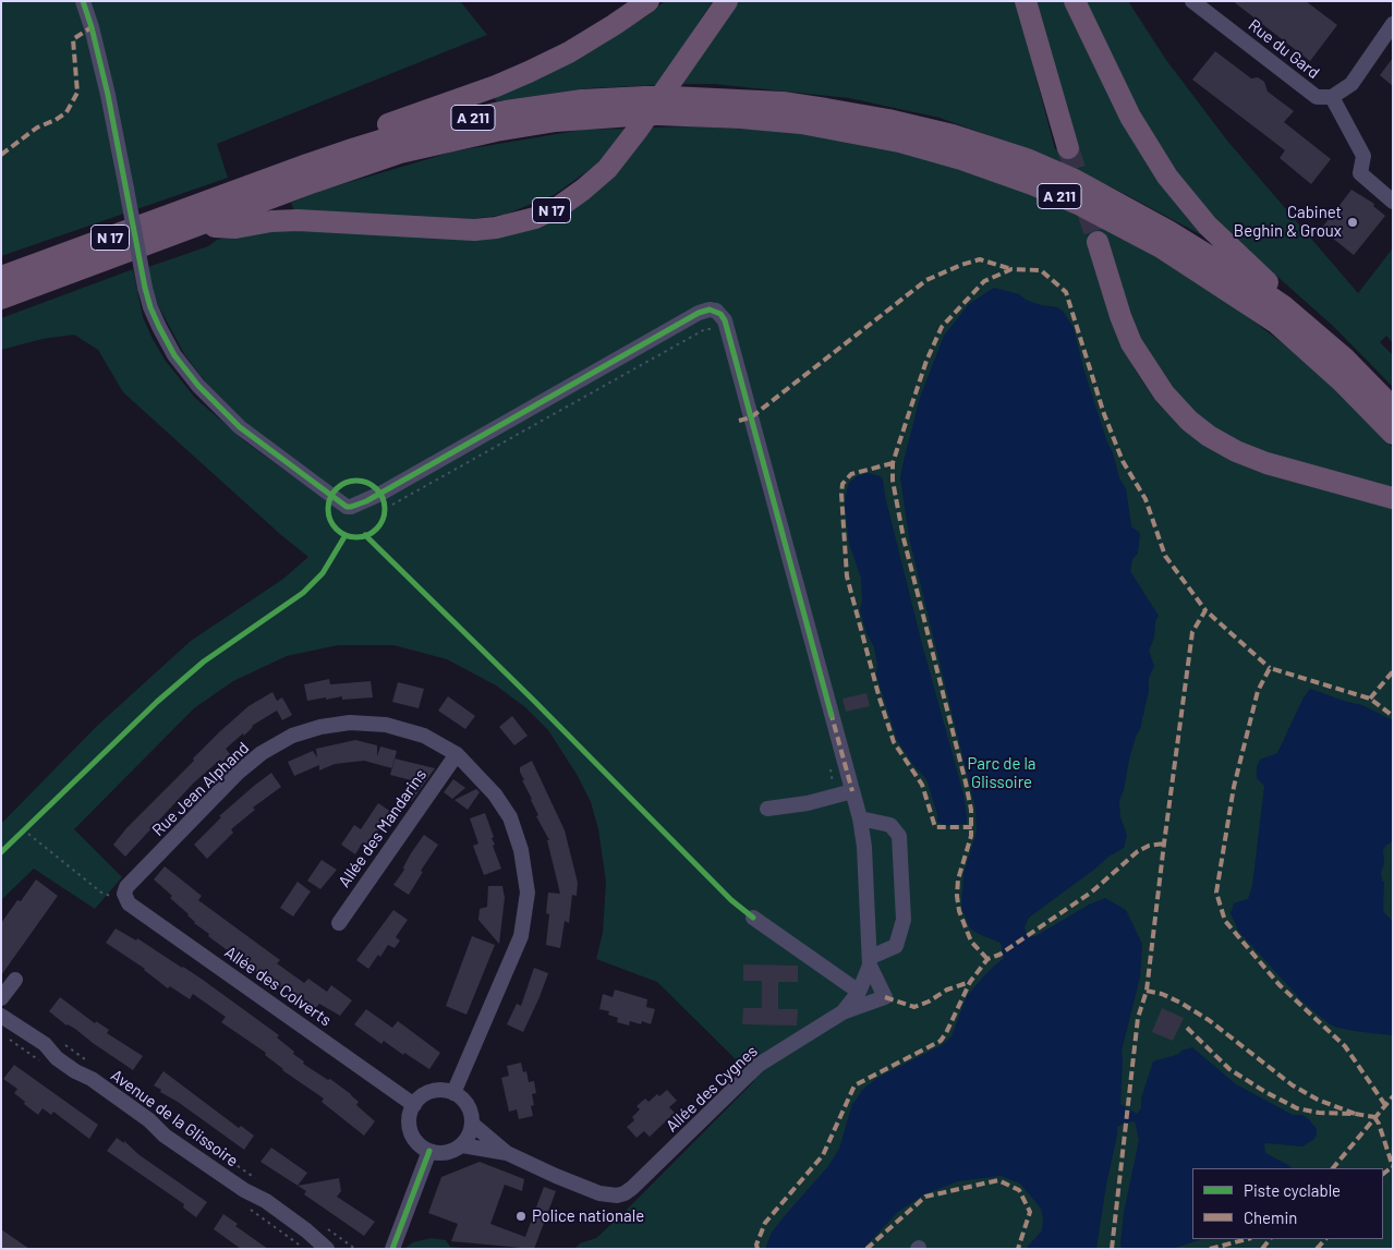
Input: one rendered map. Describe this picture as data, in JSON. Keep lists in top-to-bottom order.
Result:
{
  "streets": {
    "highway": ["A 211", "N 17"],
    "street": [
      "Rue du Gard",
      "Rue Jean Alphand",
      "Allée des Mandarins",
      "Allée des Colverts",
      "Allée des Cygnes",
      "Avenue de la Glissoire"
    ]
  },
  "crossings": [
    ["A 211", "N 17"],
    ["Rue Jean Alphand", "Allée des Mandarins"],
    ["Rue Jean Alphand", "Allée des Colverts"],
    ["Rue Jean Alphand", "Allée des Cygnes"],
    ["Allée des Colverts", "Allée des Cygnes"]
  ],
  "parks": ["Parc de la Glissoire"],
  "places": ["Cabinet Beghin & Groux", "Police nationale"],
  "legend": ["Piste cyclable", "Chemin"]
}
